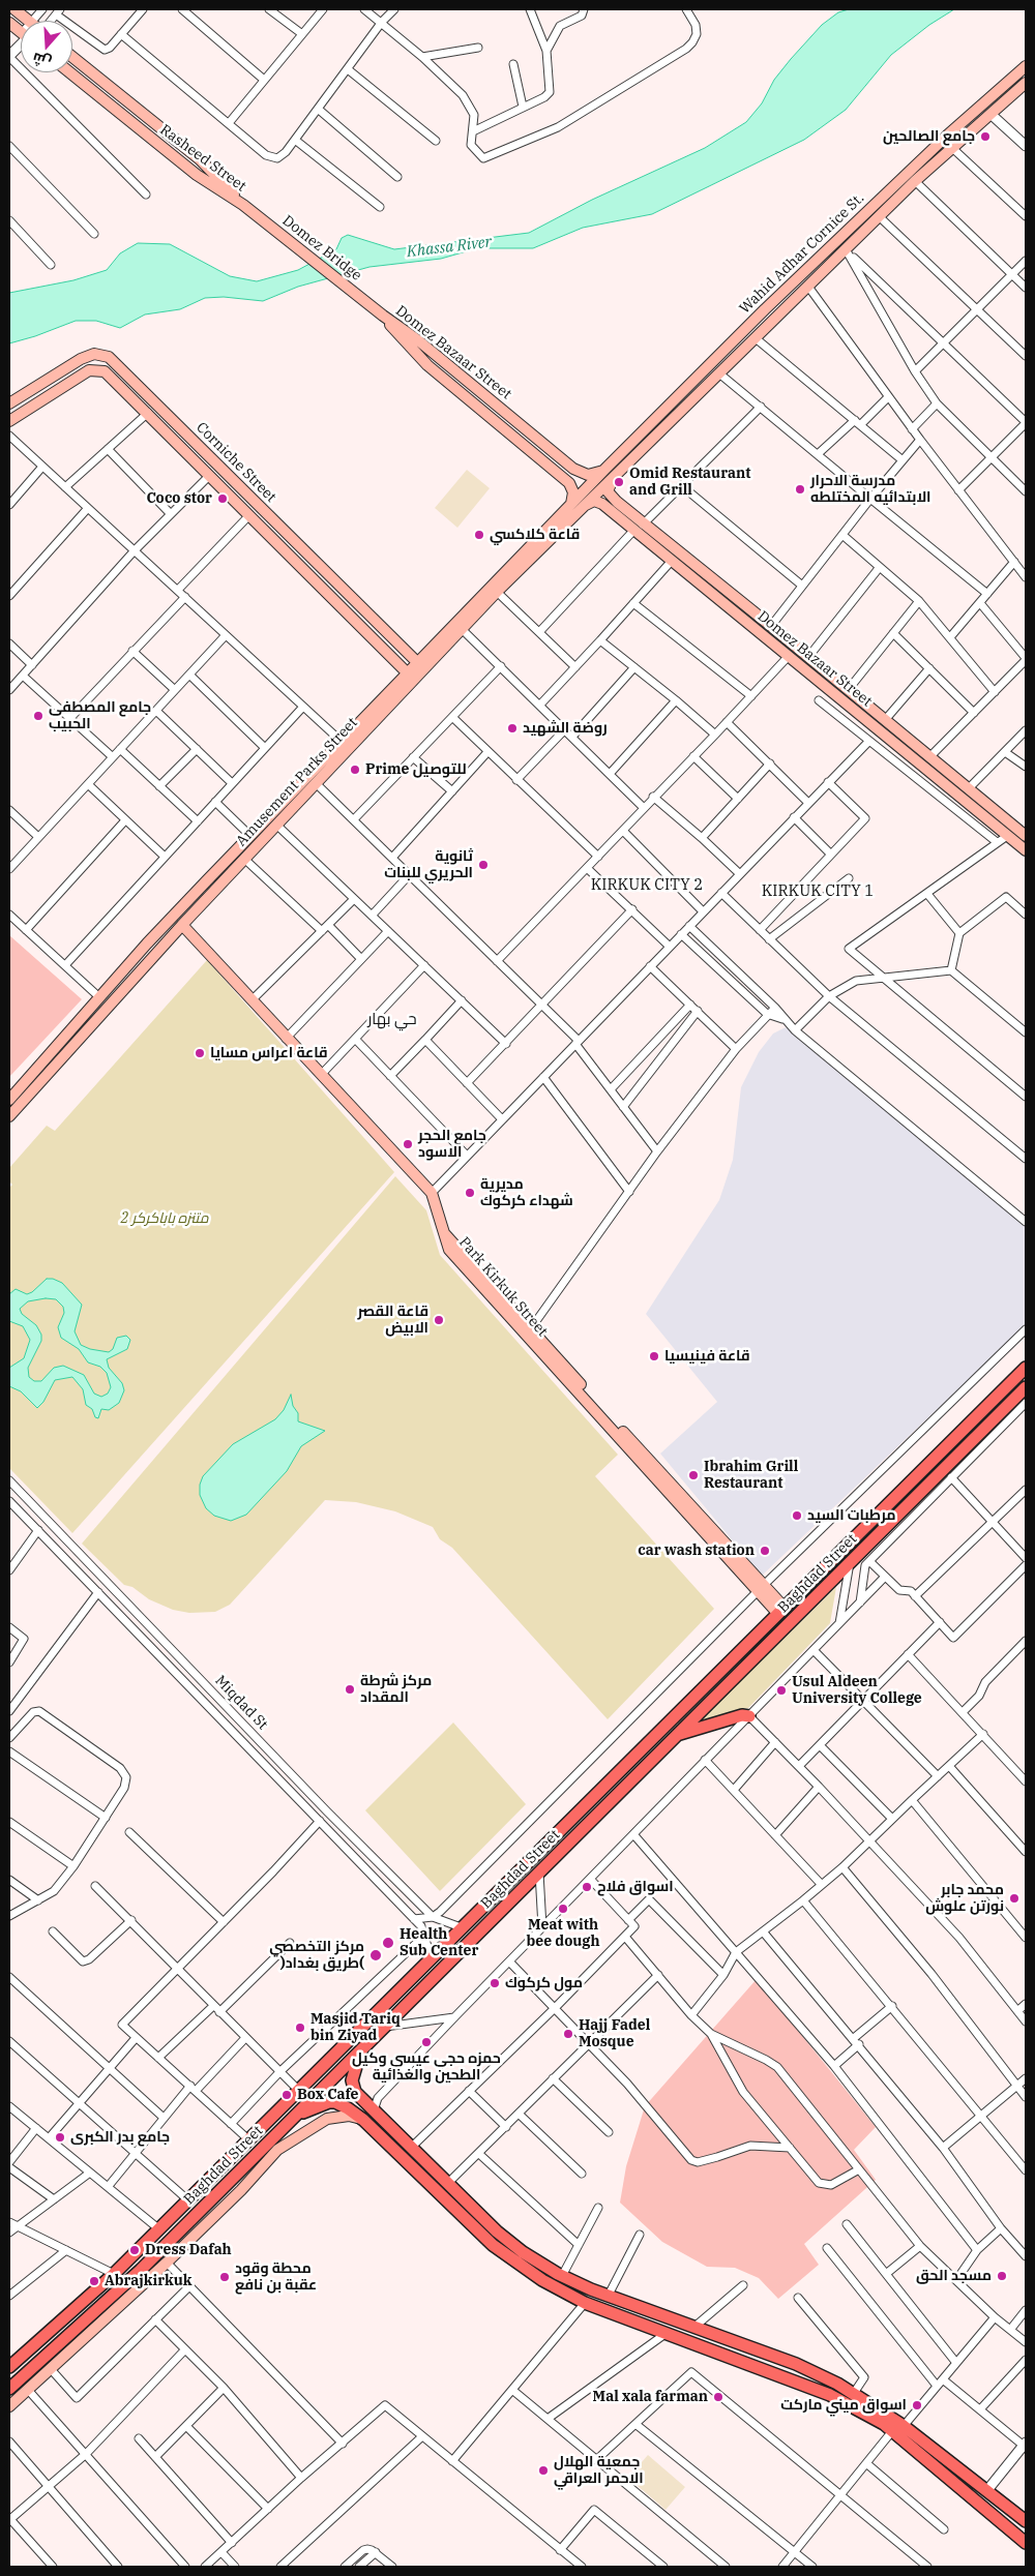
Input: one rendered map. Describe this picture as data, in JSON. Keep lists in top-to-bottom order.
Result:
{
  "streets": {
    "main road": [
      "Rasheed Street",
      "Domez Bridge",
      "Wahid Adhar Cornice St.",
      "Domez Bazaar Street",
      "Corniche Street",
      "Amusement Parks Street",
      "Park Kirkuk Street",
      "Baghdad Street"
    ],
    "street": ["Miqdad St"]
  },
  "crossings": [
    ["Rasheed Street", "Domez Bridge"],
    ["Domez Bridge", "Domez Bazaar Street"],
    ["Wahid Adhar Cornice St.", "Domez Bazaar Street"],
    ["Wahid Adhar Cornice St.", "Amusement Parks Street"],
    ["Domez Bazaar Street", "Amusement Parks Street"],
    ["Corniche Street", "Amusement Parks Street"],
    ["Amusement Parks Street", "Park Kirkuk Street"],
    ["Baghdad Street", "Miqdad St"]
  ],
  "districts": ["KIRKUK CITY 2", "KIRKUK CITY 1", "حي بهار"],
  "water": ["Khassa River"],
  "parks": ["متنزه باباكركر 2"],
  "places": [
    "جامع الصالحين",
    "Omid Restaurant and Grill",
    "مدرسة الاحرار الابتدائيه المختلطه",
    "Coco stor",
    "قاعة كلاكسي",
    "جامع المصطفى الحبيب",
    "روضة الشهيد",
    "Prime للتوصيل",
    "ثانوية الحريري للبنات",
    "قاعة اعراس مسايا",
    "جامع الحجر الاسود",
    "مديرية شهداء كركوك",
    "قاعة القصر الابيض",
    "قاعة فينيسيا",
    "Ibrahim Grill Restaurant",
    "مرطبات السيد",
    "car wash station",
    "مركز شرطة المقداد",
    "Usul Aldeen University College",
    "اسواق فلاح",
    "محمد جابر نورتن علوش",
    "Meat with bee dough",
    "Health Sub Center",
    "مركز التخصصي )طريق بغداد(",
    "مول كركوك",
    "Masjid Tariq bin Ziyad",
    "Hajj Fadel Mosque",
    "حمزه حجي عيسى وكيل الطحين والغذائية",
    "Box Cafe",
    "جامع بدر الكبرى",
    "Dress Dafah",
    "مسجد الحق",
    "محطة وقود عقبة بن نافع",
    "Abrajkirkuk",
    "Mal xala farman",
    "اسواق ميني ماركت",
    "جمعية الهلال الاحمر العراقي"
  ],
  "north": "bottom"
}
